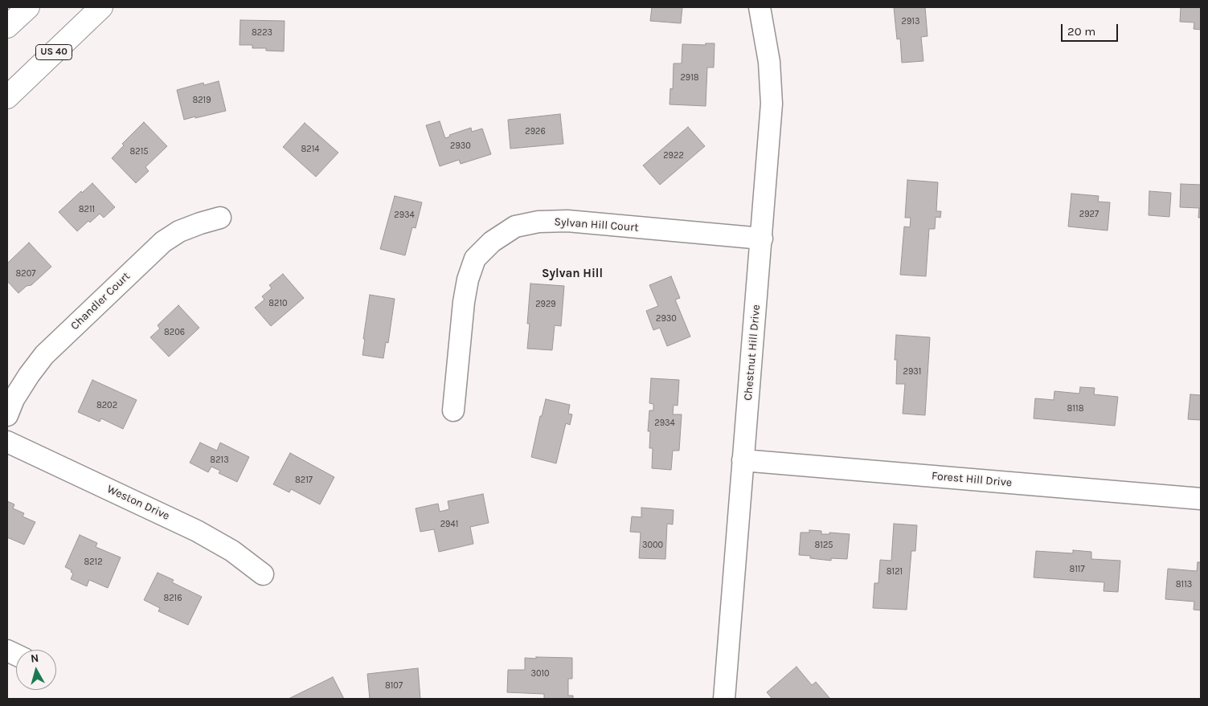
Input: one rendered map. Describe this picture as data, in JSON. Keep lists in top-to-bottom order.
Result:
{
  "streets": {
    "main road": ["US 40"],
    "street": [
      "Sylvan Hill Court",
      "Chandler Court",
      "Chestnut Hill Drive",
      "Forest Hill Drive",
      "Weston Drive"
    ]
  },
  "crossings": [
    ["Sylvan Hill Court", "Chestnut Hill Drive"],
    ["Chestnut Hill Drive", "Forest Hill Drive"]
  ],
  "districts": ["Sylvan Hill"],
  "house_numbers": [
    "2913",
    "8223",
    "2918",
    "8219",
    "2926",
    "2930",
    "8214",
    "8215",
    "2922",
    "8211",
    "2927",
    "2934",
    "8207",
    "8210",
    "2929",
    "2930",
    "8206",
    "2931",
    "8202",
    "8118",
    "2934",
    "8213",
    "8217",
    "2941",
    "3000",
    "8125",
    "8212",
    "8117",
    "8121",
    "8113",
    "8216",
    "3010",
    "8107"
  ],
  "scale_bar": "20 m",
  "north": "top"
}
